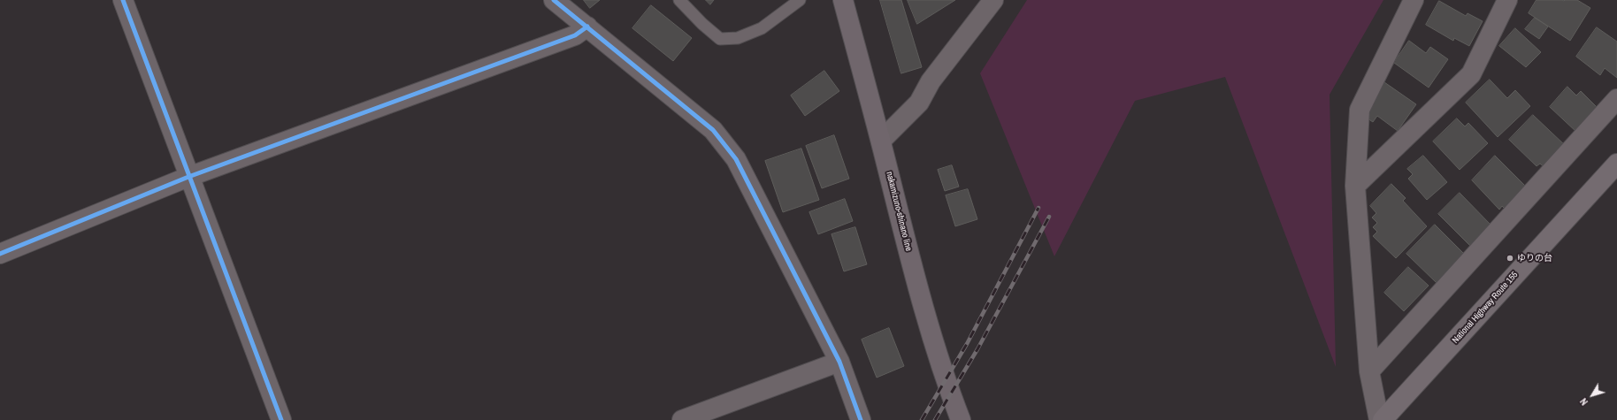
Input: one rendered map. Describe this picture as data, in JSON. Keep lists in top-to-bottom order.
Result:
{
  "streets": {
    "highway": ["National Highway Route 155"],
    "main road": ["nakamizuno-shinano line"]
  },
  "places": ["ゆりの台"],
  "north": "bottom left"
}
